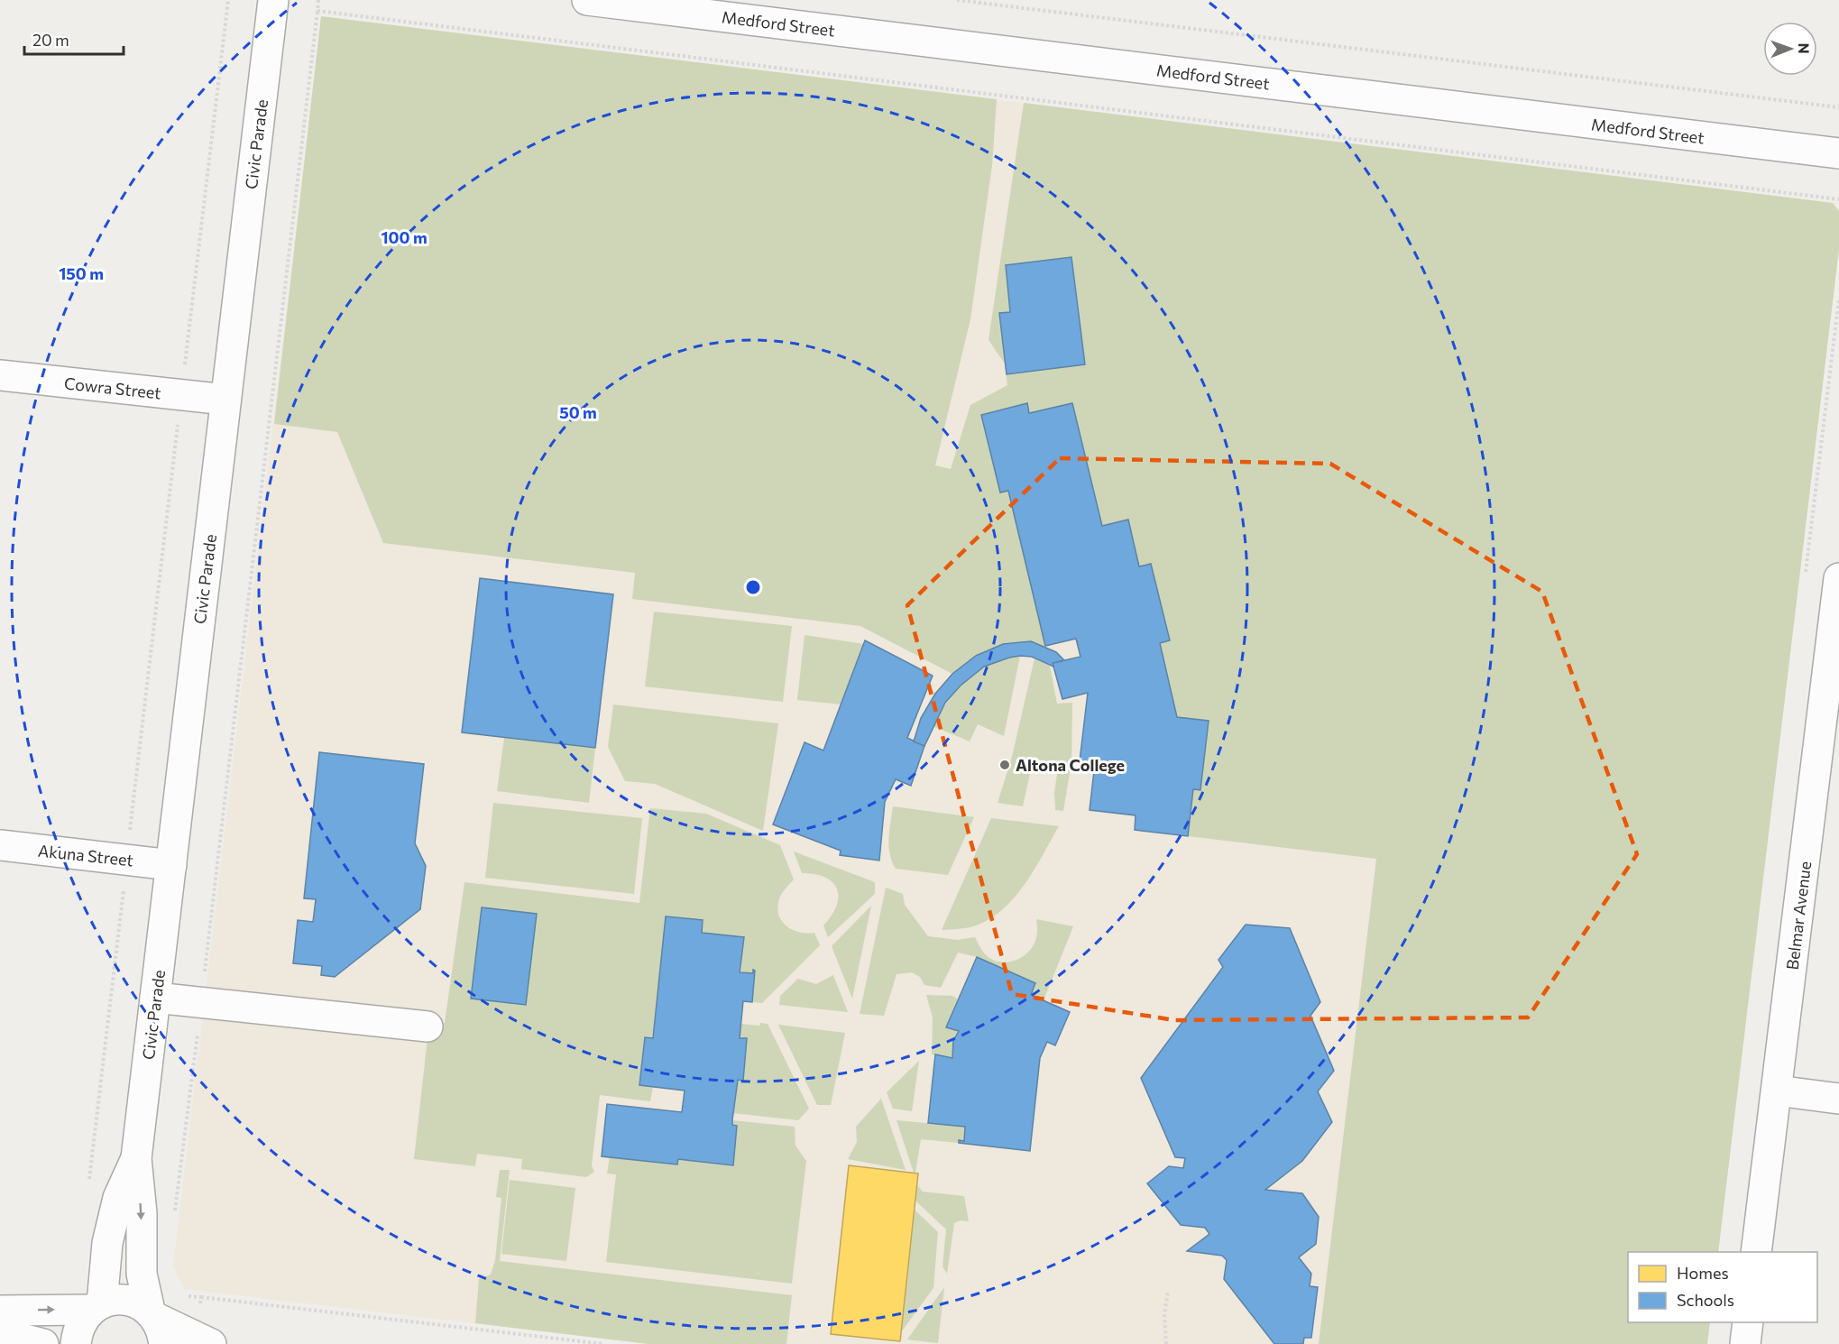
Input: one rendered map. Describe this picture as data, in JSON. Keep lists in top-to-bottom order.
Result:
{
  "streets": {
    "street": [
      "Medford Street",
      "Civic Parade",
      "Cowra Street",
      "Akuna Street",
      "Belmar Avenue"
    ]
  },
  "crossings": [
    ["Civic Parade", "Cowra Street"],
    ["Civic Parade", "Akuna Street"]
  ],
  "places": ["Altona College"],
  "legend": ["Homes", "Schools"],
  "scale_bar": "20 m",
  "north": "right",
  "rings": ["100 m", "150 m", "50 m"]
}
